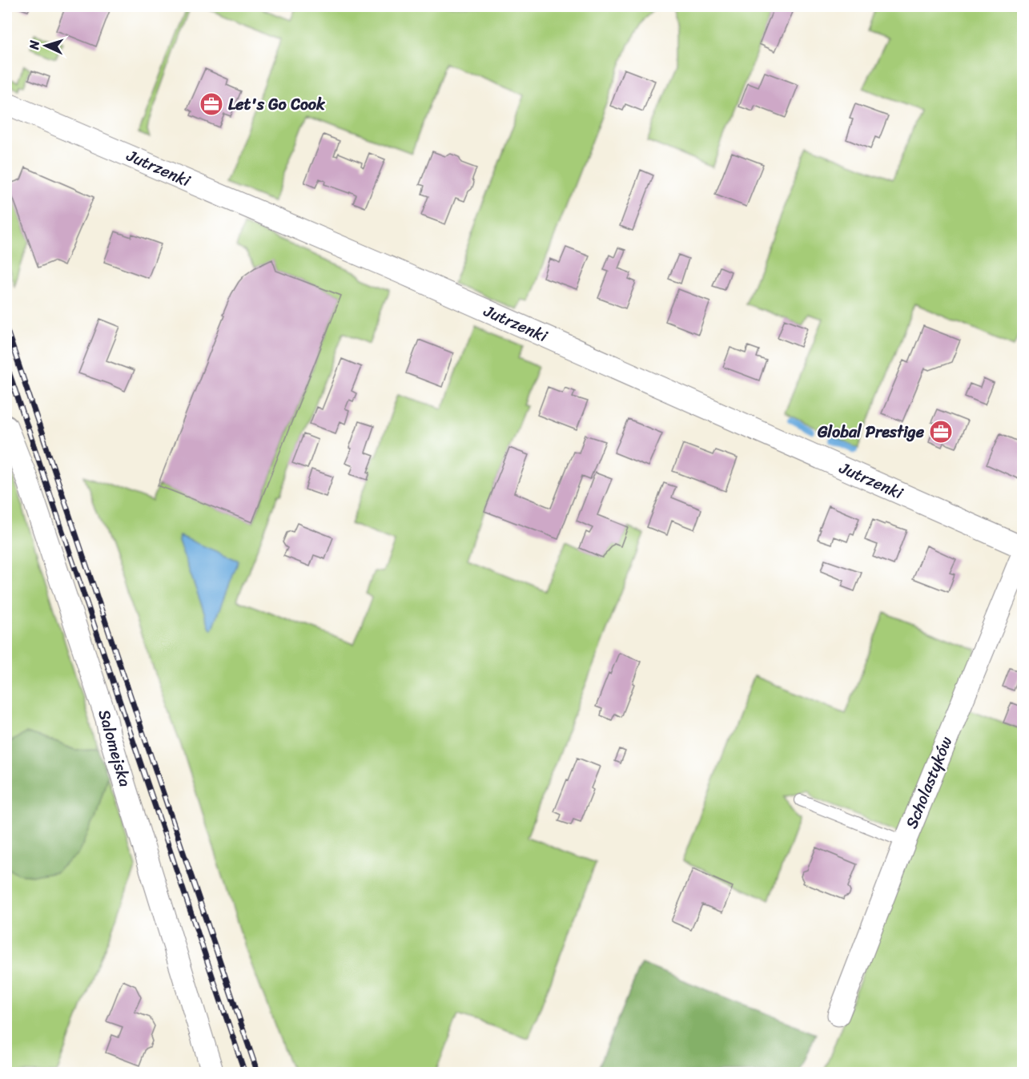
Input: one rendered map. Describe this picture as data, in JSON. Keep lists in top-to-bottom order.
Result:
{
  "streets": {
    "street": ["Jutrzenki", "Salomejska", "Scholastyków"]
  },
  "crossings": [
    ["Jutrzenki", "Scholastyków"]
  ],
  "places": {
    "office": ["Let's Go Cook", "Global Prestige"]
  },
  "north": "left"
}
